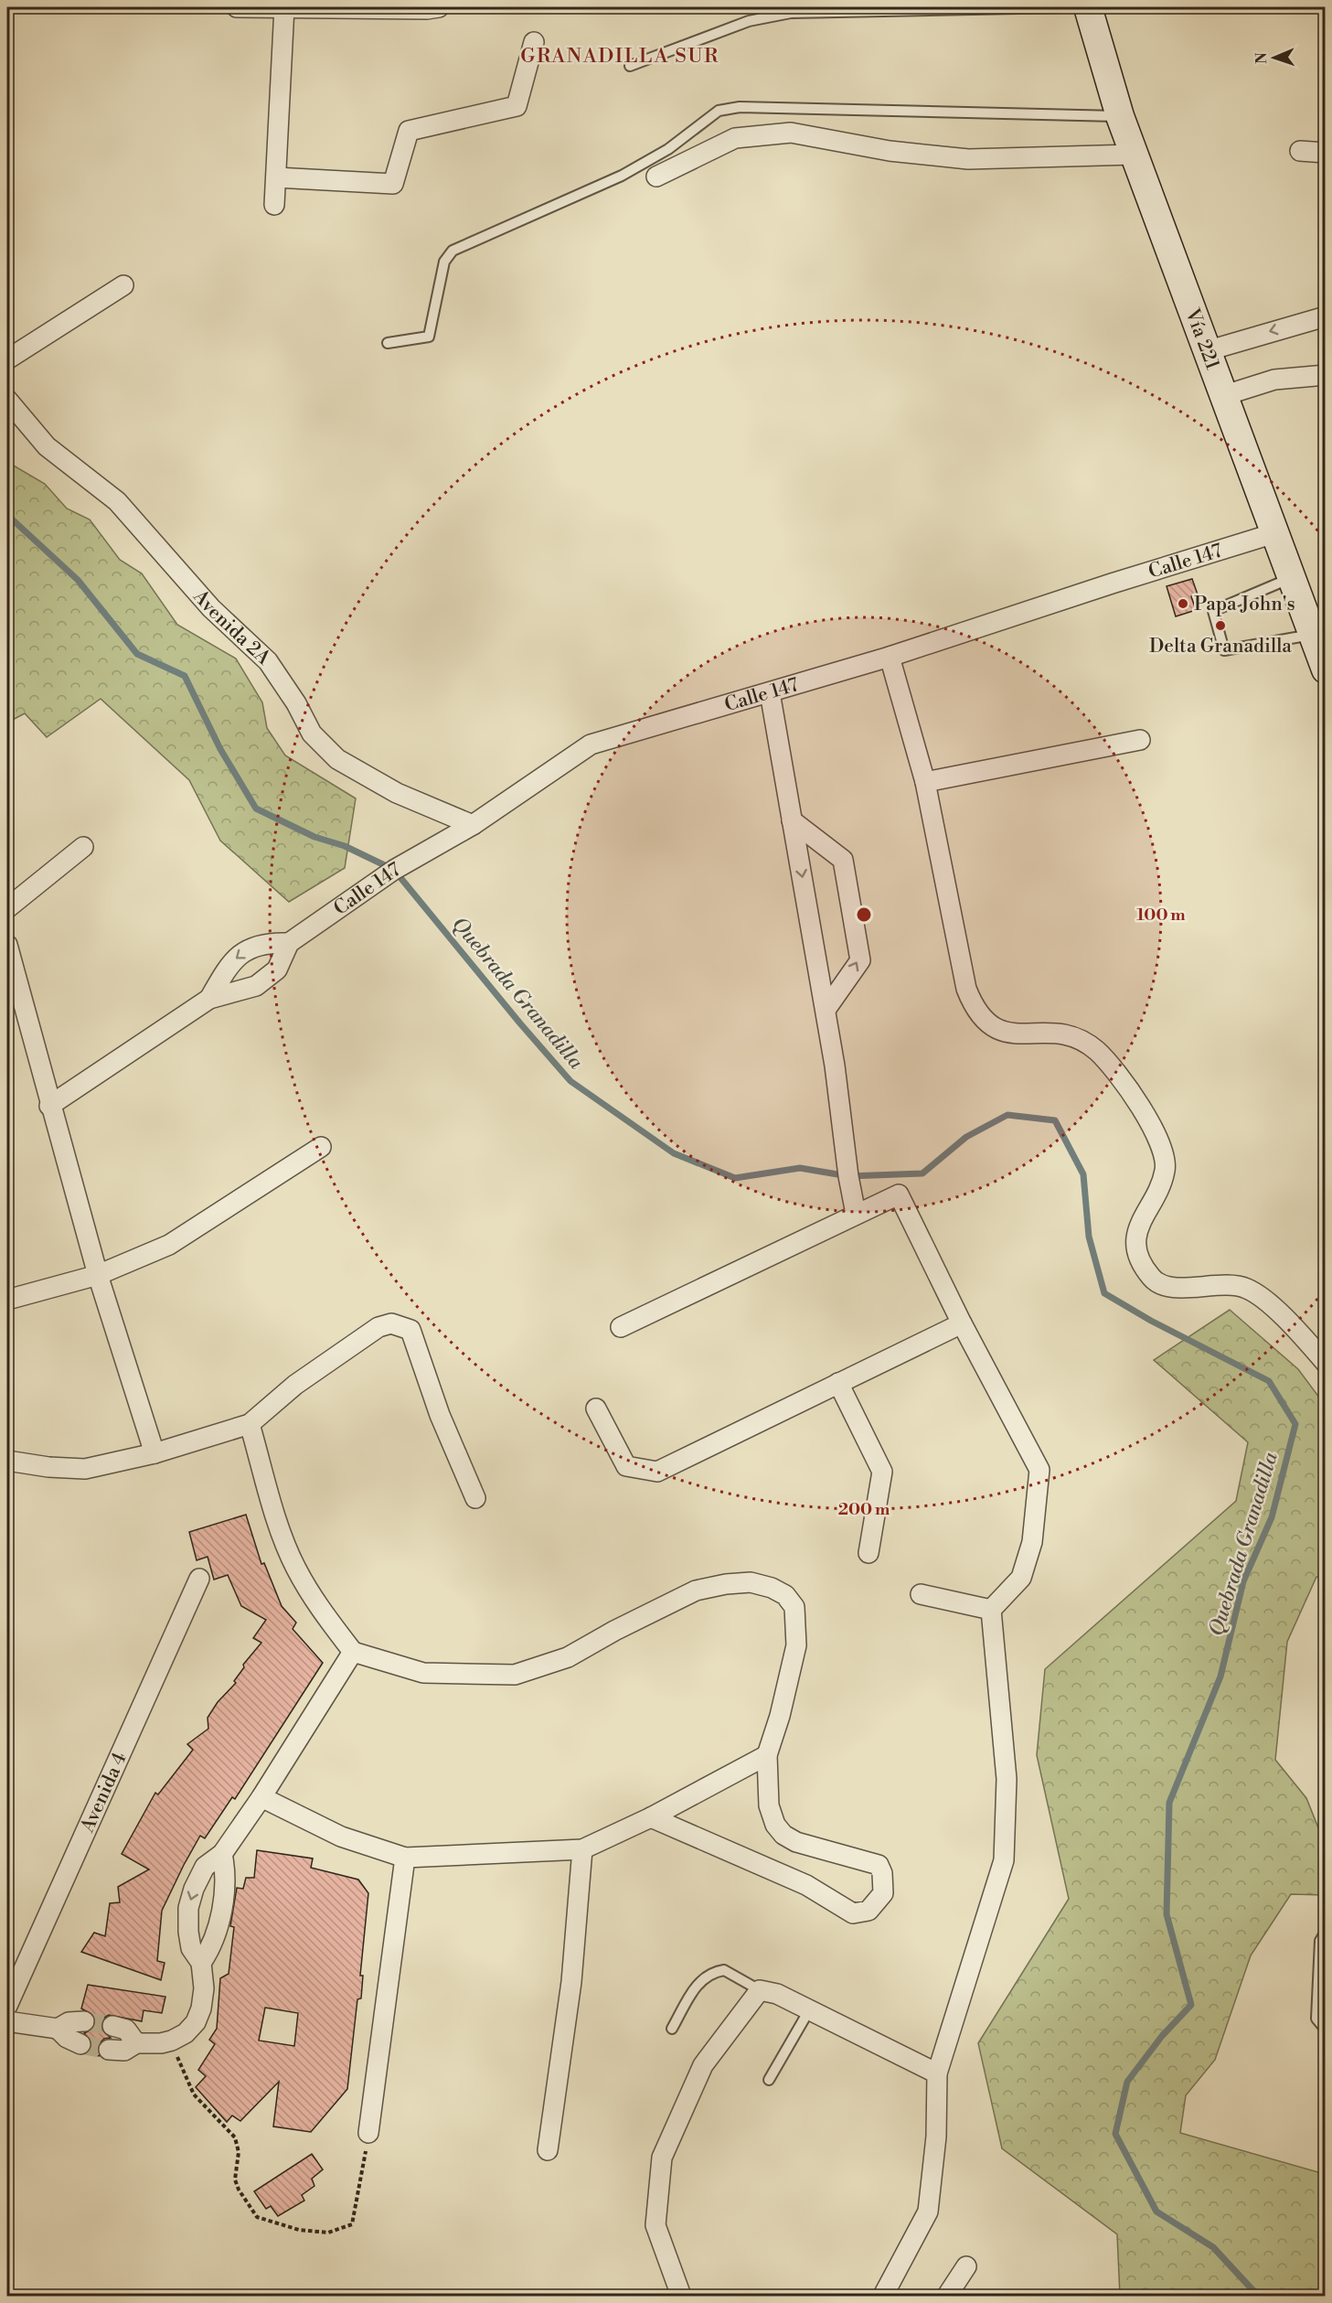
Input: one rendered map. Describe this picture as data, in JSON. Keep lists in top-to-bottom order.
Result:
{
  "streets": {
    "main road": ["Vía 221"],
    "street": ["Calle 147", "Avenida 2A", "Avenida 4"]
  },
  "crossings": [
    ["Vía 221", "Calle 147"],
    ["Calle 147", "Avenida 2A"]
  ],
  "districts": ["GRANADILLA SUR"],
  "water": ["Quebrada Granadilla"],
  "places": ["Papa John's", "Delta Granadilla"],
  "north": "left",
  "rings": ["100 m", "200 m"]
}
